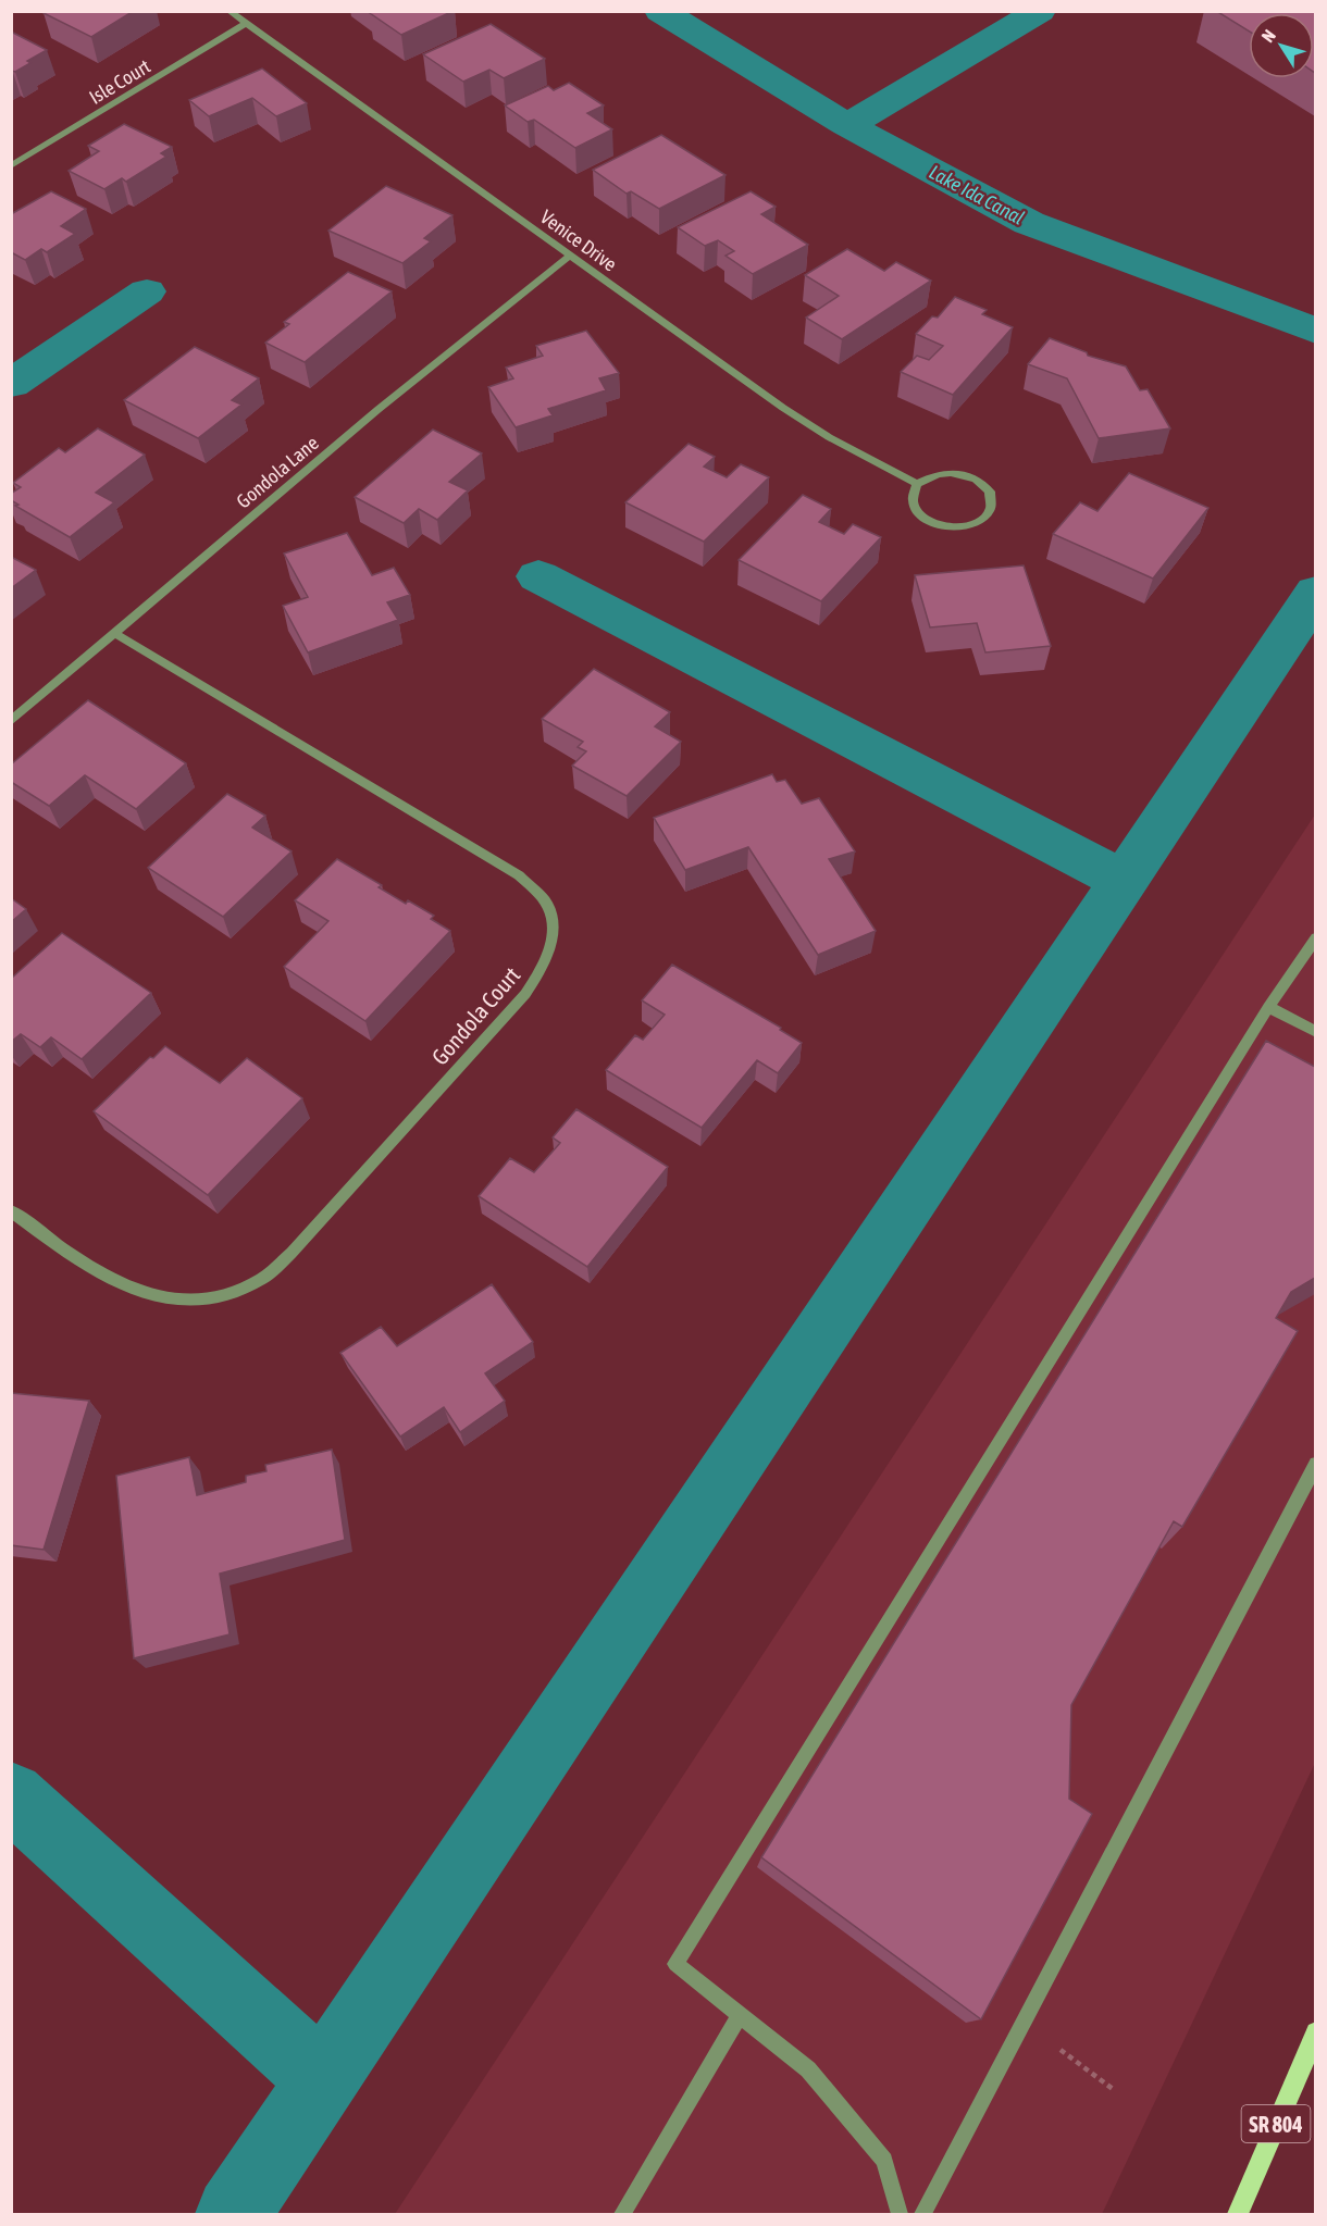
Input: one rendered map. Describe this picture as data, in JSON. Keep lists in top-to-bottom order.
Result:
{
  "streets": {
    "main road": ["SR 804"],
    "street": [
      "Isle Court",
      "Venice Drive",
      "Gondola Lane",
      "Gondola Court"
    ]
  },
  "crossings": [
    ["Isle Court", "Venice Drive"],
    ["Venice Drive", "Gondola Lane"],
    ["Gondola Lane", "Gondola Court"]
  ],
  "water": ["Lake Ida Canal"],
  "north": "top left"
}
